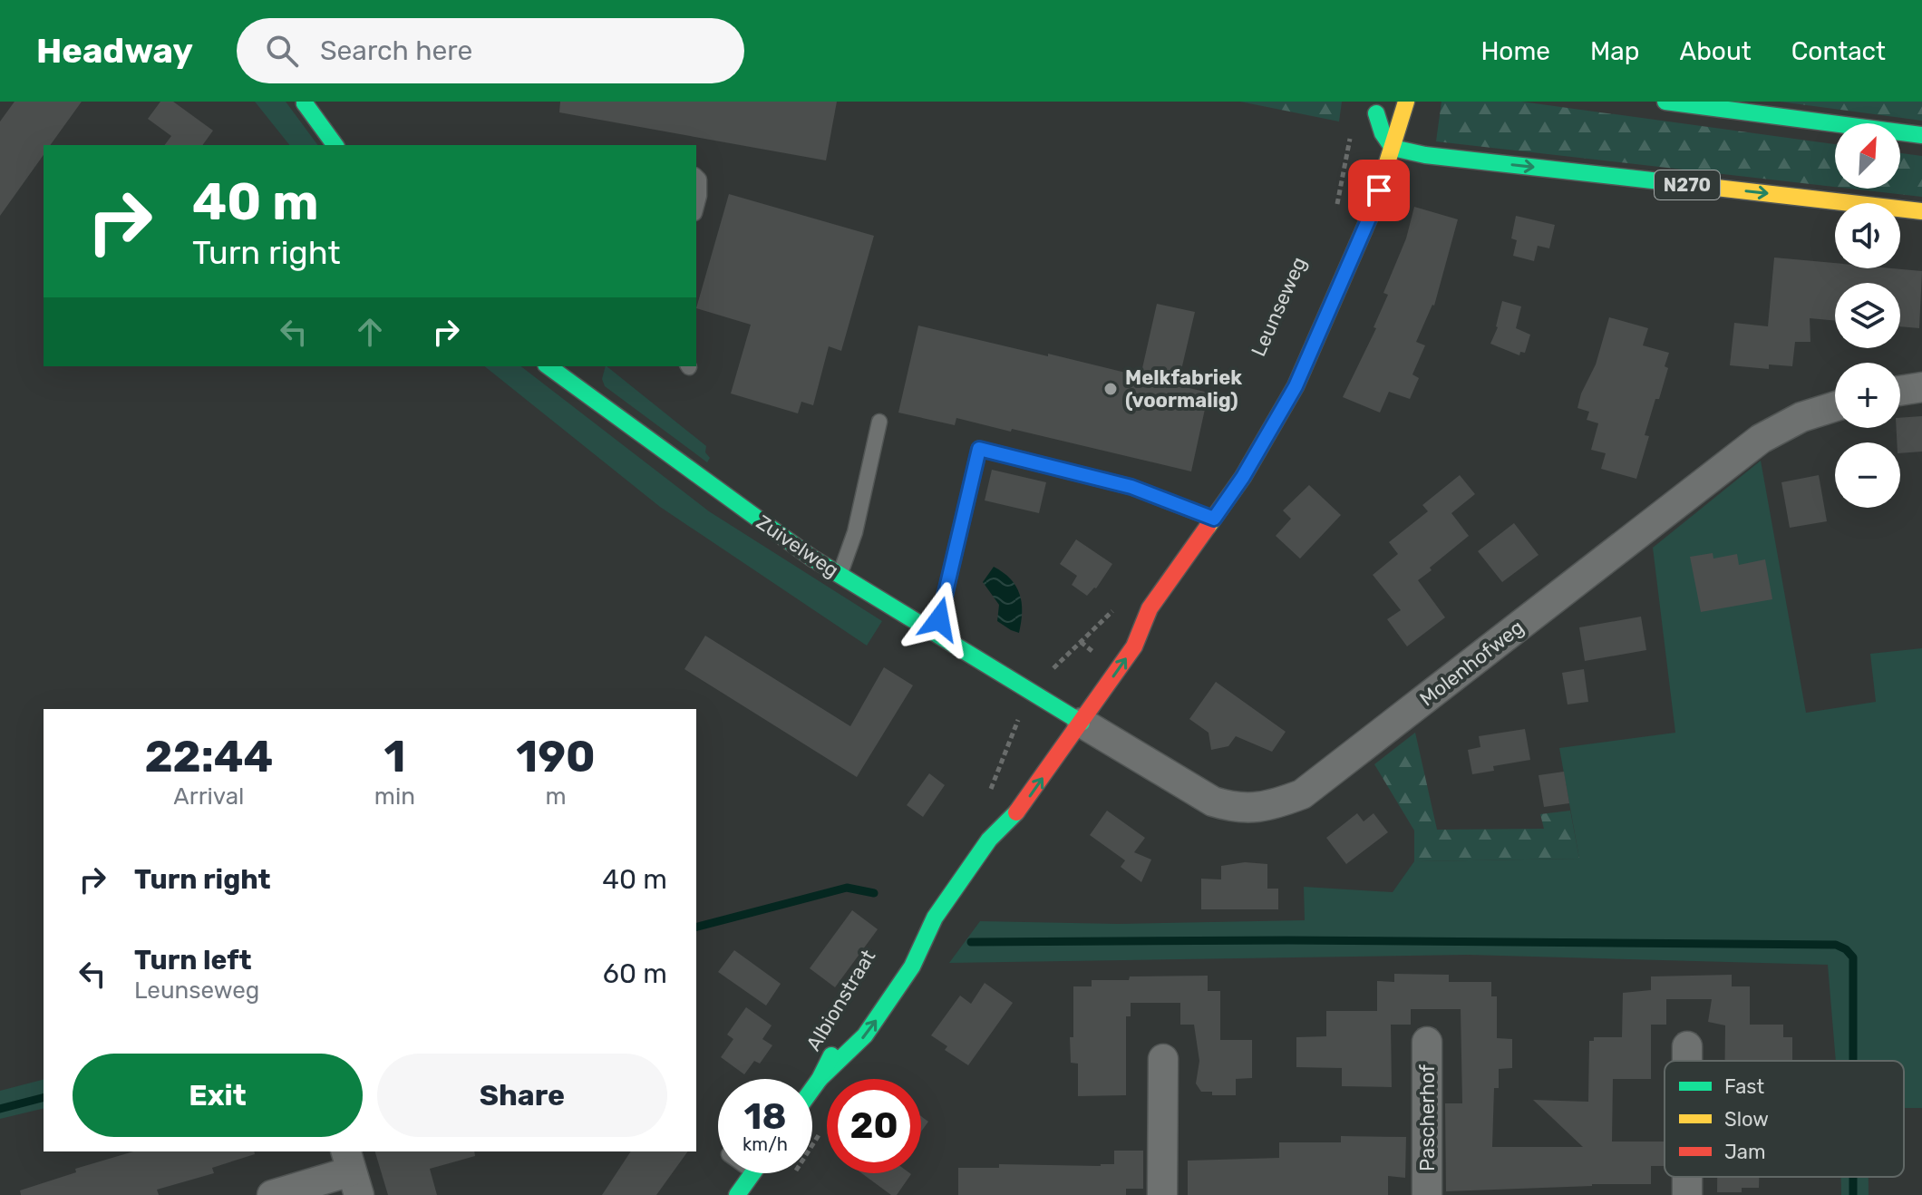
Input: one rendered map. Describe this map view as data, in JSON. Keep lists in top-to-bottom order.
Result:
{
  "streets": {
    "main road": ["N270", "Zuivelweg", "Albionstraat"],
    "street": ["Molenhofweg", "Pascherhof"]
  },
  "crossings": [
    ["Zuivelweg", "Molenhofweg"],
    ["Zuivelweg", "Albionstraat"],
    ["Molenhofweg", "Albionstraat"]
  ],
  "places": ["Melkfabriek (voormalig)"],
  "legend": ["Fast", "Slow", "Jam"],
  "north": "top right",
  "page": {
    "header": "Headway",
    "search": "Search here",
    "nav": [
      "Home",
      "Map",
      "About",
      "Contact"
    ],
    "map_buttons": ["+", "−"],
    "turn": ["40 m", "Turn right"],
    "eta": [
      "22:44",
      "Arrival",
      "1",
      "min",
      "190",
      "m"
    ],
    "list": [
      {
        "name": "Turn right",
        "value": "40 m"
      },
      {
        "name": "Turn left",
        "note": "Leunseweg",
        "value": "60 m"
      }
    ],
    "buttons": ["Exit", "Share"],
    "speed": "18 km/h",
    "limit": "20"
  }
}
